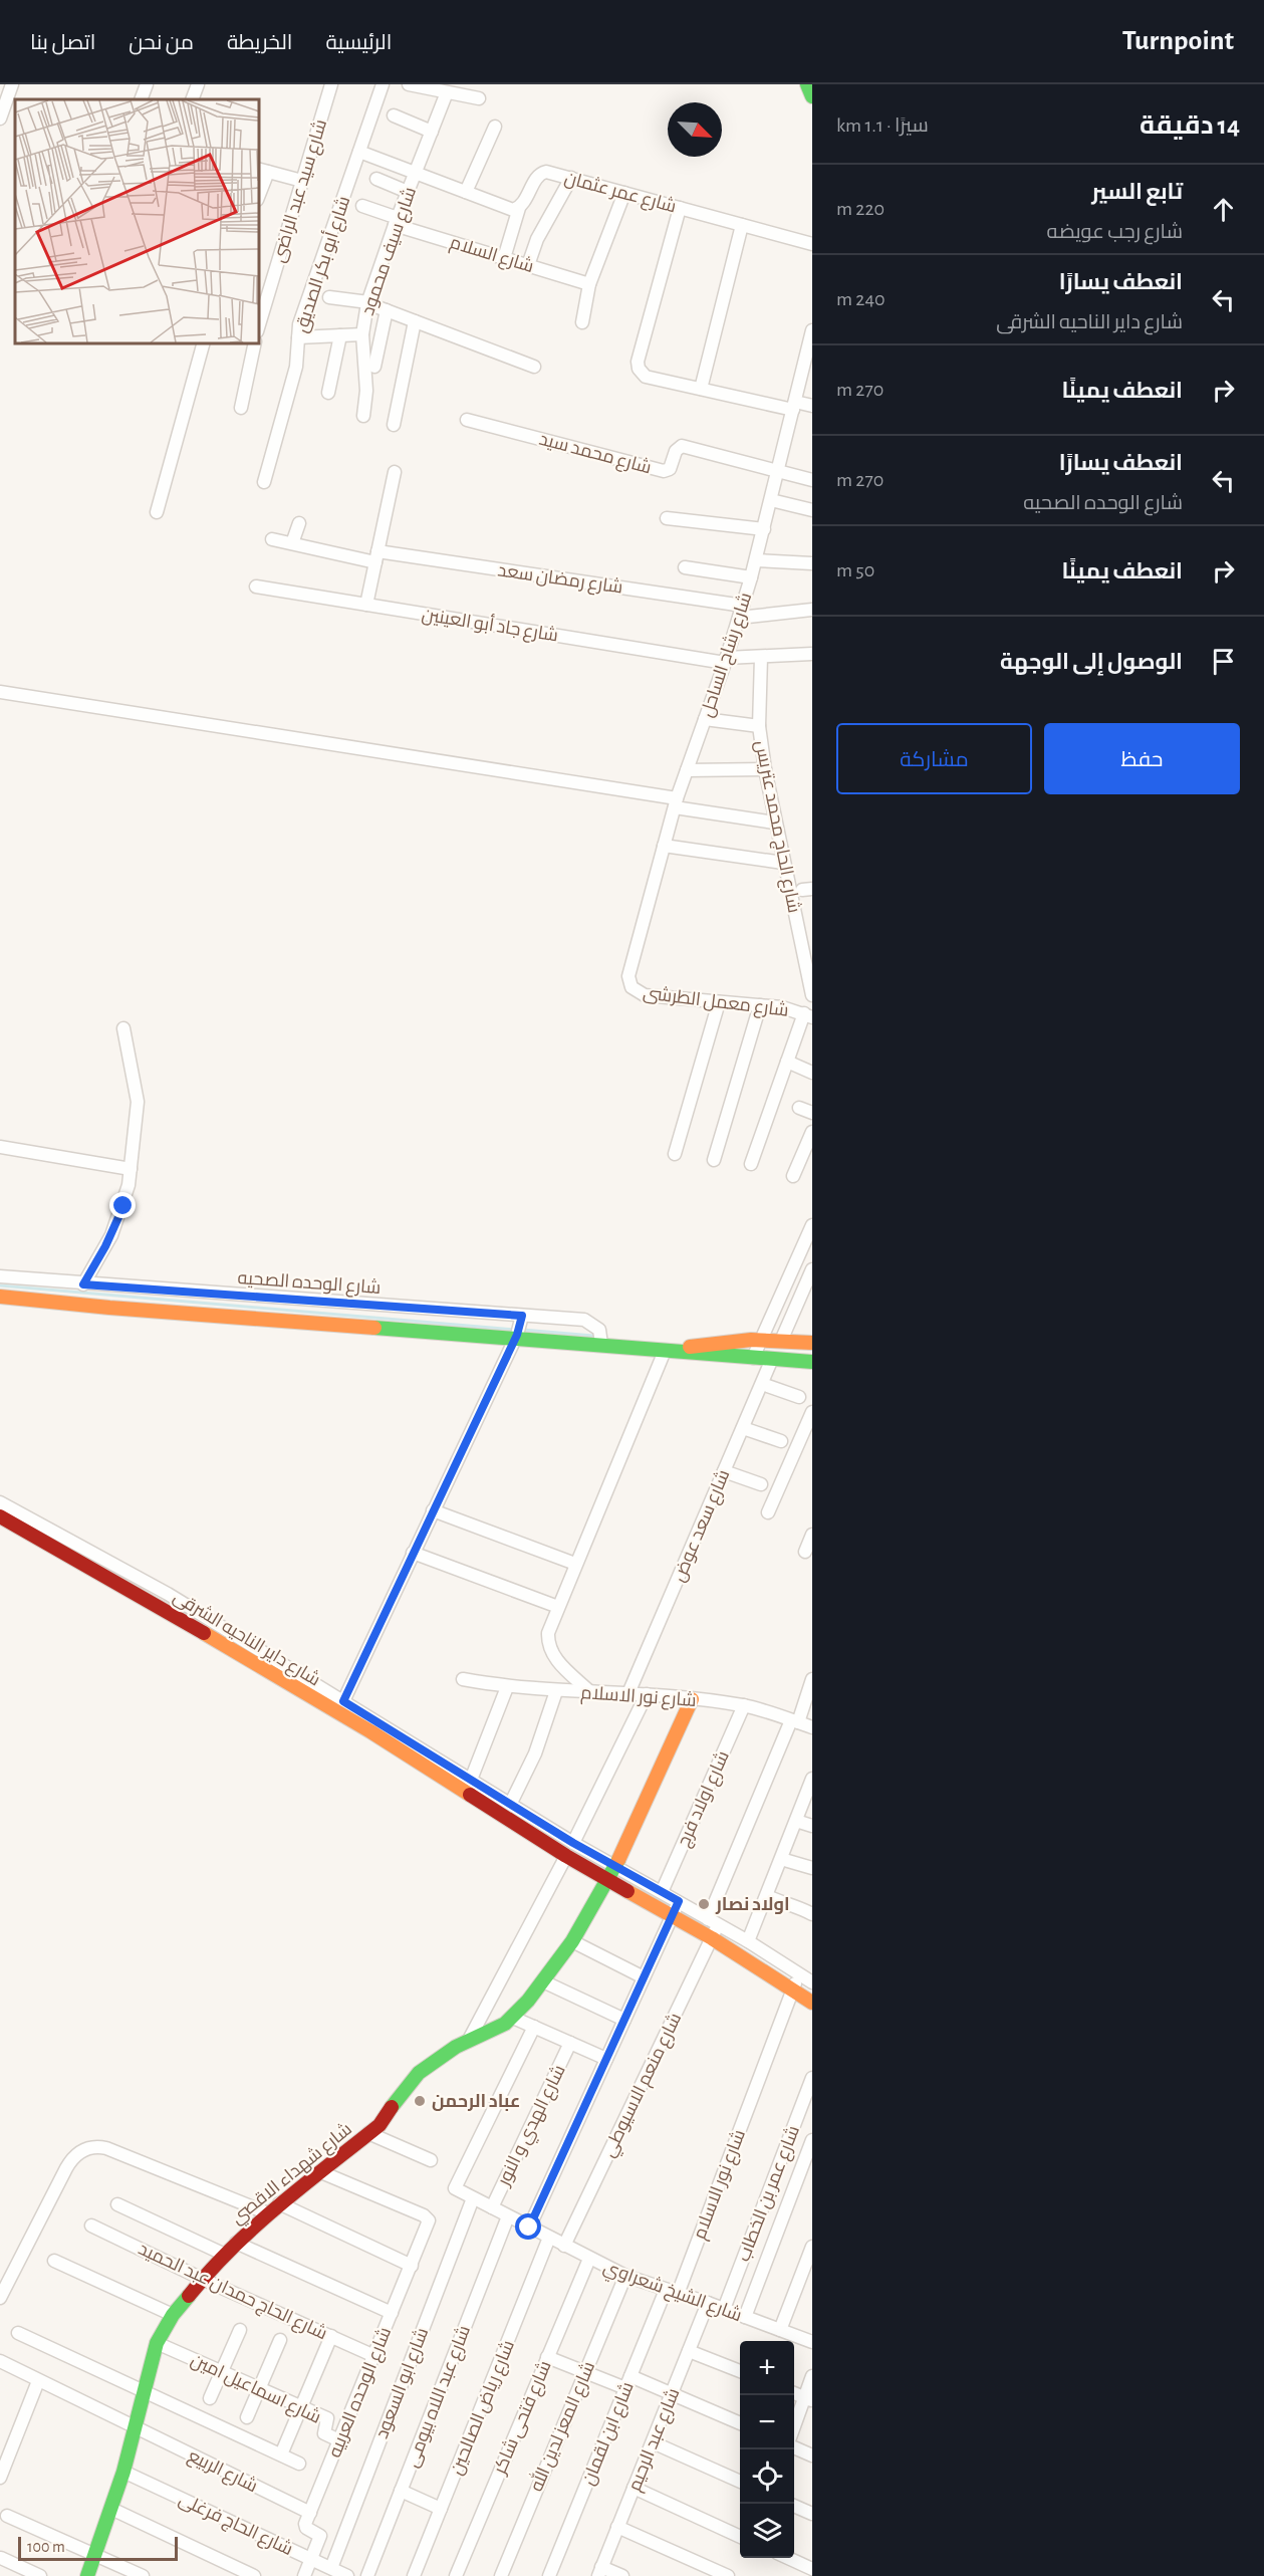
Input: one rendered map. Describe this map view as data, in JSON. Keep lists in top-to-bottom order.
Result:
{
  "streets": {
    "street": [
      "شارع سيد عبد الراضى",
      "شارع عمر عثمان",
      "شارع سيف محمود",
      "شارع السلام",
      "شارع أبو بكر الصديق",
      "شارع محمد سيد",
      "شارع رمضان سعد",
      "شارع جاد أبو العينين",
      "شارع رشاح الساحل",
      "شارع الحاج محمد عتريس",
      "شارع معمل الطرشى",
      "شارع الوحده الصحيه",
      "شارع سعد عوض",
      "شارع داير الناحيه الشرقى",
      "شارع نور الاسلام",
      "شارع اولاد فرج",
      "شارع منعم الاسيوطي",
      "شارع الهدي و النور",
      "شارع شهداء الاقصي",
      "شارع عمر بن الخطاب",
      "شارع الحاج حمدان عبد الحميد",
      "شارع الشيخ شعراوي",
      "شارع ابو السعود",
      "شارع اسماعيل امين",
      "شارع الوحده العربيه",
      "شارع عبد اللاه بيومى",
      "شارع رياض الصالحين",
      "شارع فتحى شاكر",
      "شارع المعز لدين الله",
      "شارع ابن لقمان",
      "شارع عبد الرحيم",
      "شارع الربيع",
      "شارع الحاج فرغلى"
    ]
  },
  "crossings": [
    ["شارع سيف محمود", "شارع السلام"],
    ["شارع محمد سيد", "شارع رشاح الساحل"],
    ["شارع رمضان سعد", "شارع رشاح الساحل"],
    ["شارع جاد أبو العينين", "شارع رشاح الساحل"],
    ["شارع جاد أبو العينين", "شارع الحاج محمد عتريس"],
    ["شارع رشاح الساحل", "شارع معمل الطرشى"],
    ["شارع الوحده الصحيه", "شارع سعد عوض"],
    ["شارع سعد عوض", "شارع نور الاسلام"],
    ["شارع داير الناحيه الشرقى", "شارع نور الاسلام"],
    ["شارع داير الناحيه الشرقى", "شارع اولاد فرج"],
    ["شارع داير الناحيه الشرقى", "شارع منعم الاسيوطي"],
    ["شارع داير الناحيه الشرقى", "شارع شهداء الاقصي"],
    ["شارع نور الاسلام", "شارع اولاد فرج"],
    ["شارع نور الاسلام", "شارع منعم الاسيوطي"],
    ["شارع نور الاسلام", "شارع شهداء الاقصي"],
    ["شارع نور الاسلام", "شارع الشيخ شعراوي"],
    ["شارع نور الاسلام", "شارع ابن لقمان"],
    ["شارع منعم الاسيوطي", "شارع الشيخ شعراوي"],
    ["شارع الهدي و النور", "شارع الشيخ شعراوي"],
    ["شارع شهداء الاقصي", "شارع الحاج حمدان عبد الحميد"],
    ["شارع شهداء الاقصي", "شارع اسماعيل امين"],
    ["شارع شهداء الاقصي", "شارع الوحده العربيه"],
    ["شارع شهداء الاقصي", "شارع الربيع"],
    ["شارع شهداء الاقصي", "شارع الحاج فرغلى"],
    ["شارع عمر بن الخطاب", "شارع الشيخ شعراوي"],
    ["شارع الحاج حمدان عبد الحميد", "شارع الوحده العربيه"],
    ["شارع الشيخ شعراوي", "شارع ابو السعود"],
    ["شارع الشيخ شعراوي", "شارع عبد اللاه بيومى"],
    ["شارع الشيخ شعراوي", "شارع رياض الصالحين"],
    ["شارع الشيخ شعراوي", "شارع فتحى شاكر"],
    ["شارع الشيخ شعراوي", "شارع المعز لدين الله"],
    ["شارع الشيخ شعراوي", "شارع ابن لقمان"],
    ["شارع الشيخ شعراوي", "شارع عبد الرحيم"],
    ["شارع ابو السعود", "شارع الحاج فرغلى"],
    ["شارع اسماعيل امين", "شارع الوحده العربيه"],
    ["شارع الوحده العربيه", "شارع الربيع"]
  ],
  "places": ["اولاد نصار", "عباد الرحمن"],
  "scale_bar": "100 m",
  "north": "bottom right",
  "page": {
    "header": "Turnpoint",
    "nav": [
      "الرئيسية",
      "الخريطة",
      "من نحن",
      "اتصل بنا"
    ],
    "heading": ["14 دقيقة", "سيرًا · 1.1 km"],
    "list": [
      ["تابع السير", "شارع رجب عويضه", "220 m"],
      ["انعطف يسارًا", "شارع داير الناحيه الشرقى", "240 m"],
      ["انعطف يمينًا", "270 m"],
      ["انعطف يسارًا", "شارع الوحده الصحيه", "270 m"],
      ["انعطف يمينًا", "50 m"],
      "الوصول إلى الوجهة"
    ],
    "buttons": ["حفظ", "مشاركة"],
    "map_buttons": ["+", "−"],
    "scale": "100 m"
  }
}
